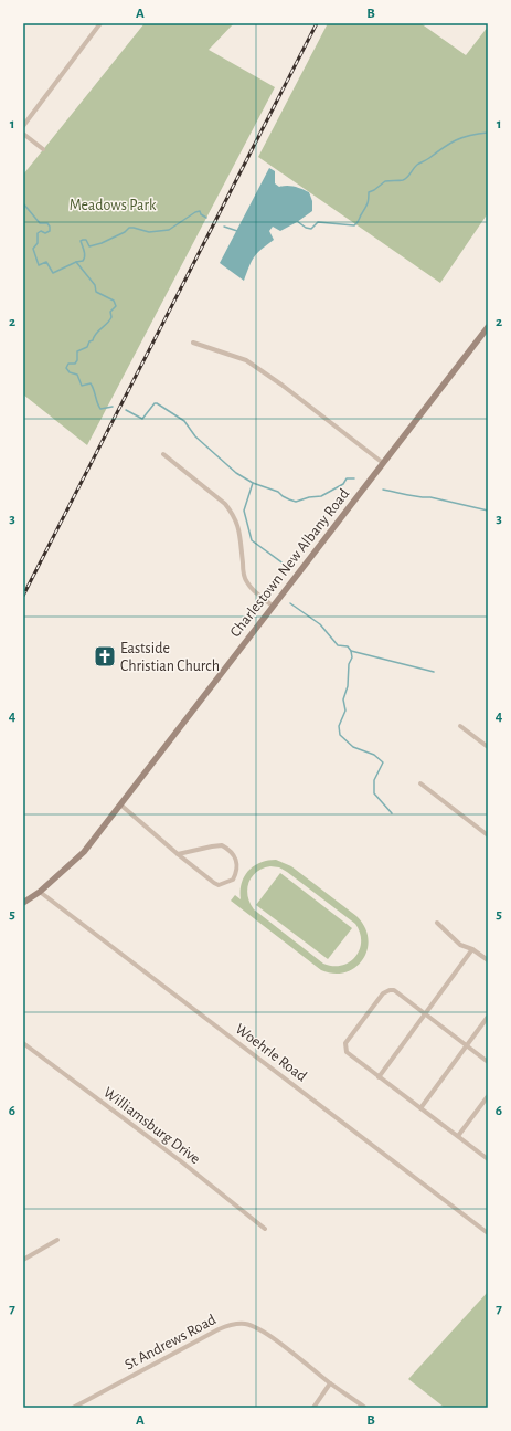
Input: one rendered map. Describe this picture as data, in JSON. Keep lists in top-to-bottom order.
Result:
{
  "streets": {
    "main road": ["Charlestown New Albany Road"],
    "street": ["Woehrle Road", "Williamsburg Drive", "St Andrews Road"]
  },
  "crossings": [
    ["Charlestown New Albany Road", "Woehrle Road"]
  ],
  "parks": ["Meadows Park"],
  "places": {
    "church": ["Eastside Christian Church"]
  },
  "grid": {
    "columns": ["A", "B"],
    "rows": [
      "1",
      "2",
      "3",
      "4",
      "5",
      "6",
      "7"
    ]
  }
}
